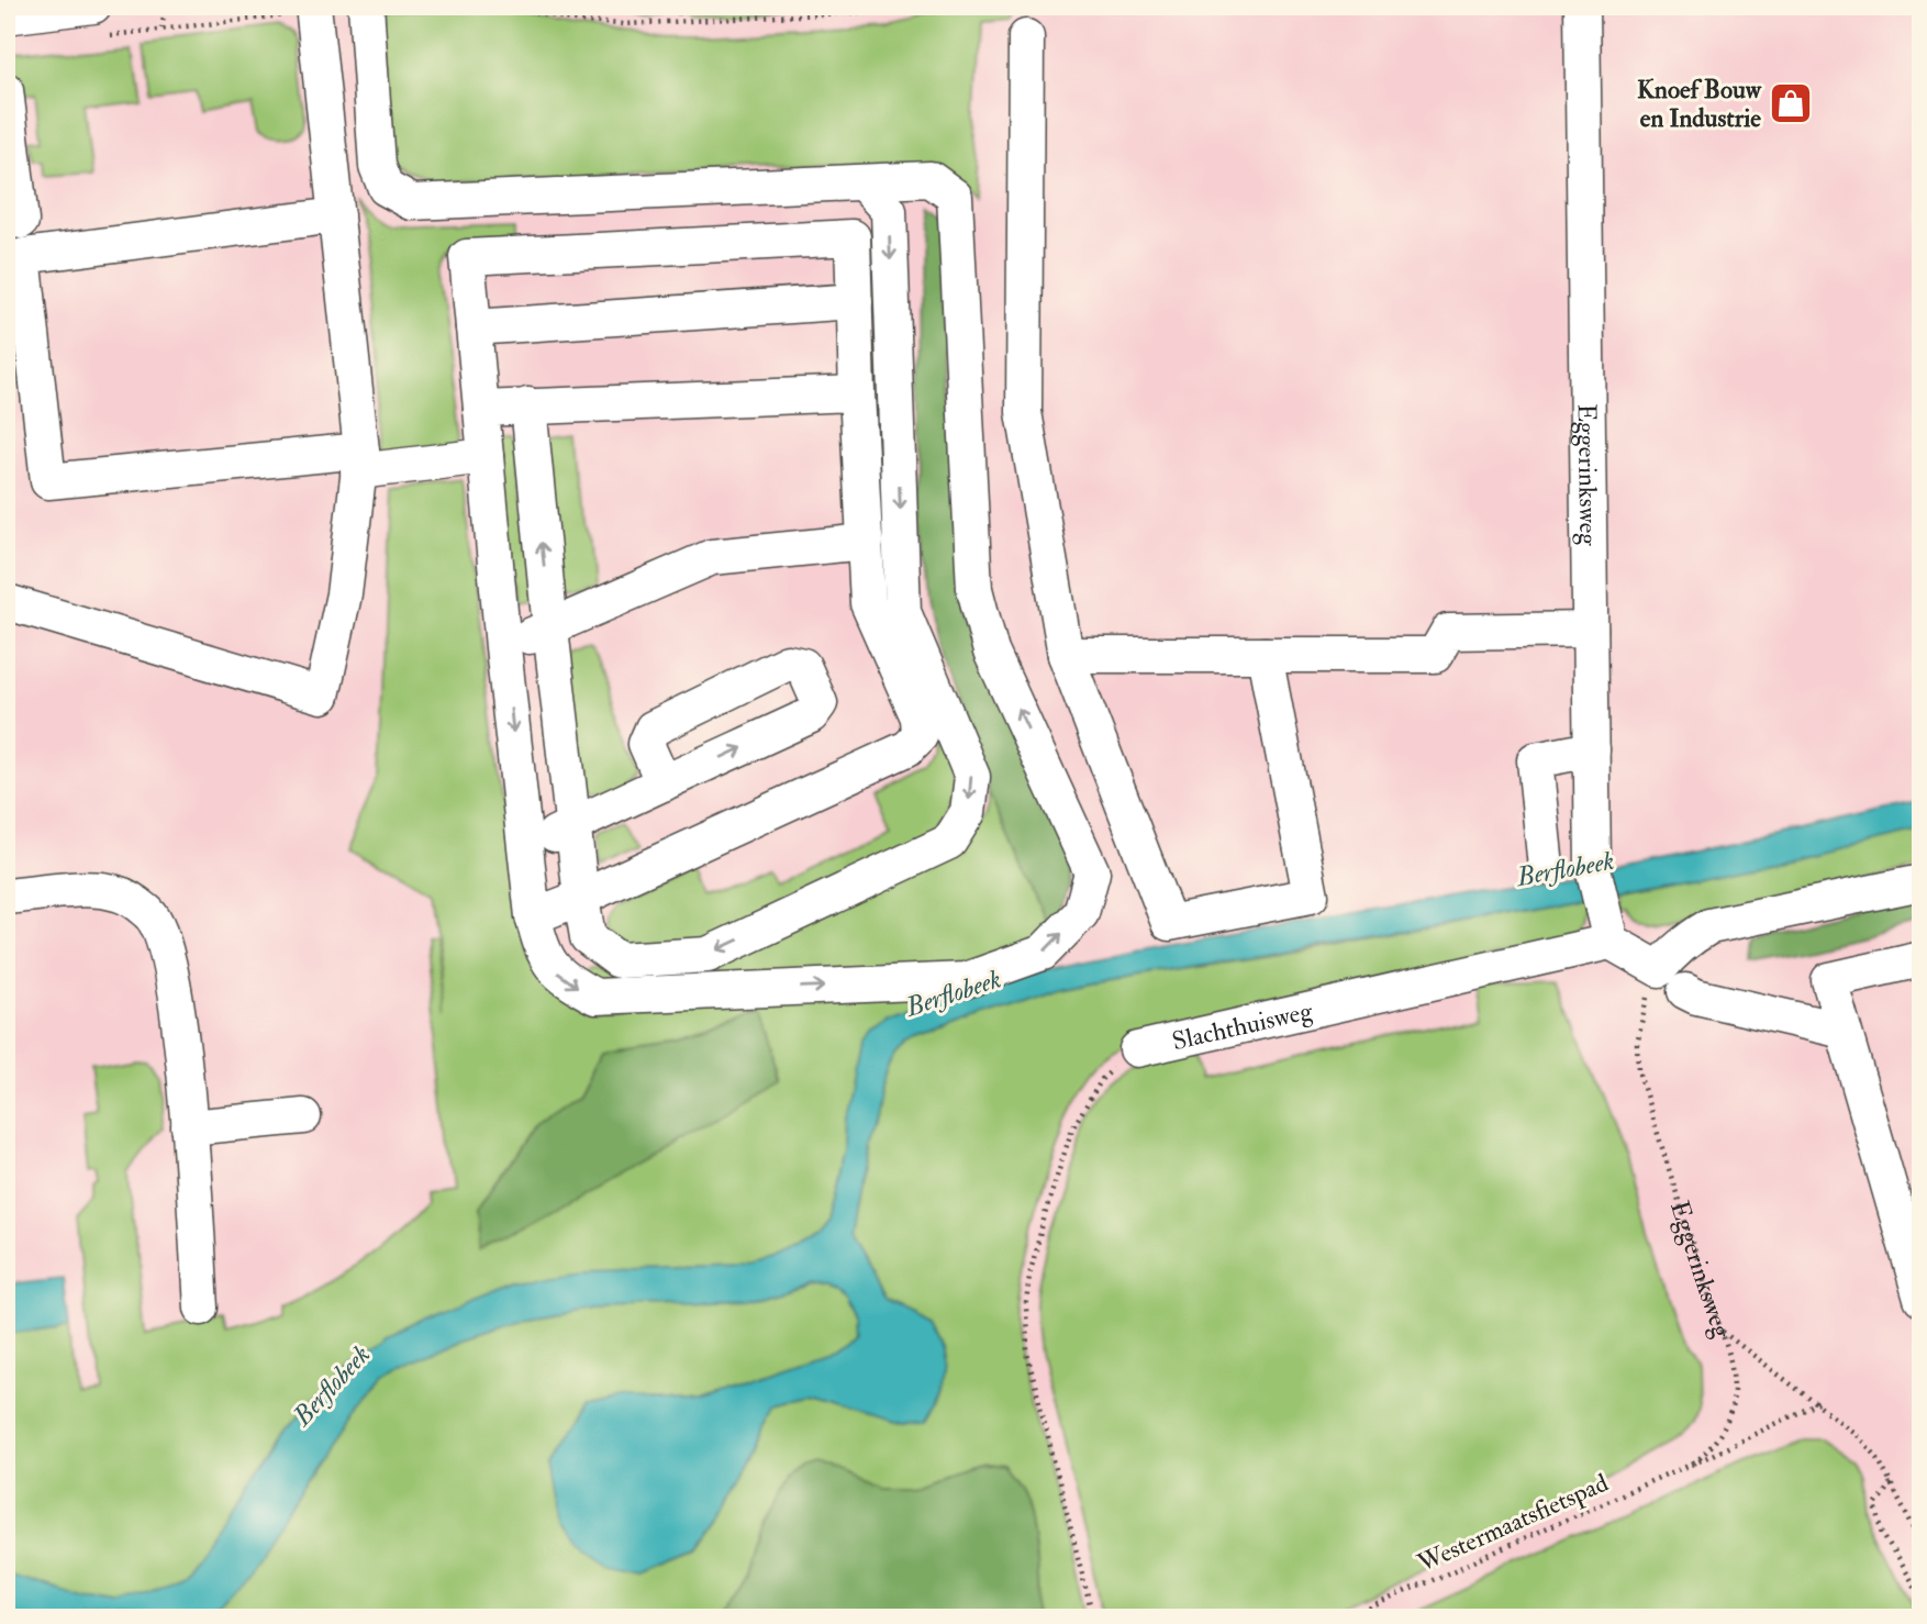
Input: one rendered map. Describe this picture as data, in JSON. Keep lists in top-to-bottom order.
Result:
{
  "streets": {
    "street": ["Eggerinksweg", "Slachthuisweg"],
    "path": ["Westermaatsfietspad"]
  },
  "crossings": [
    ["Eggerinksweg", "Slachthuisweg"],
    ["Eggerinksweg", "Westermaatsfietspad"]
  ],
  "water": ["Berflobeek"],
  "places": {
    "shop": ["Knoef Bouw en Industrie"]
  }
}
